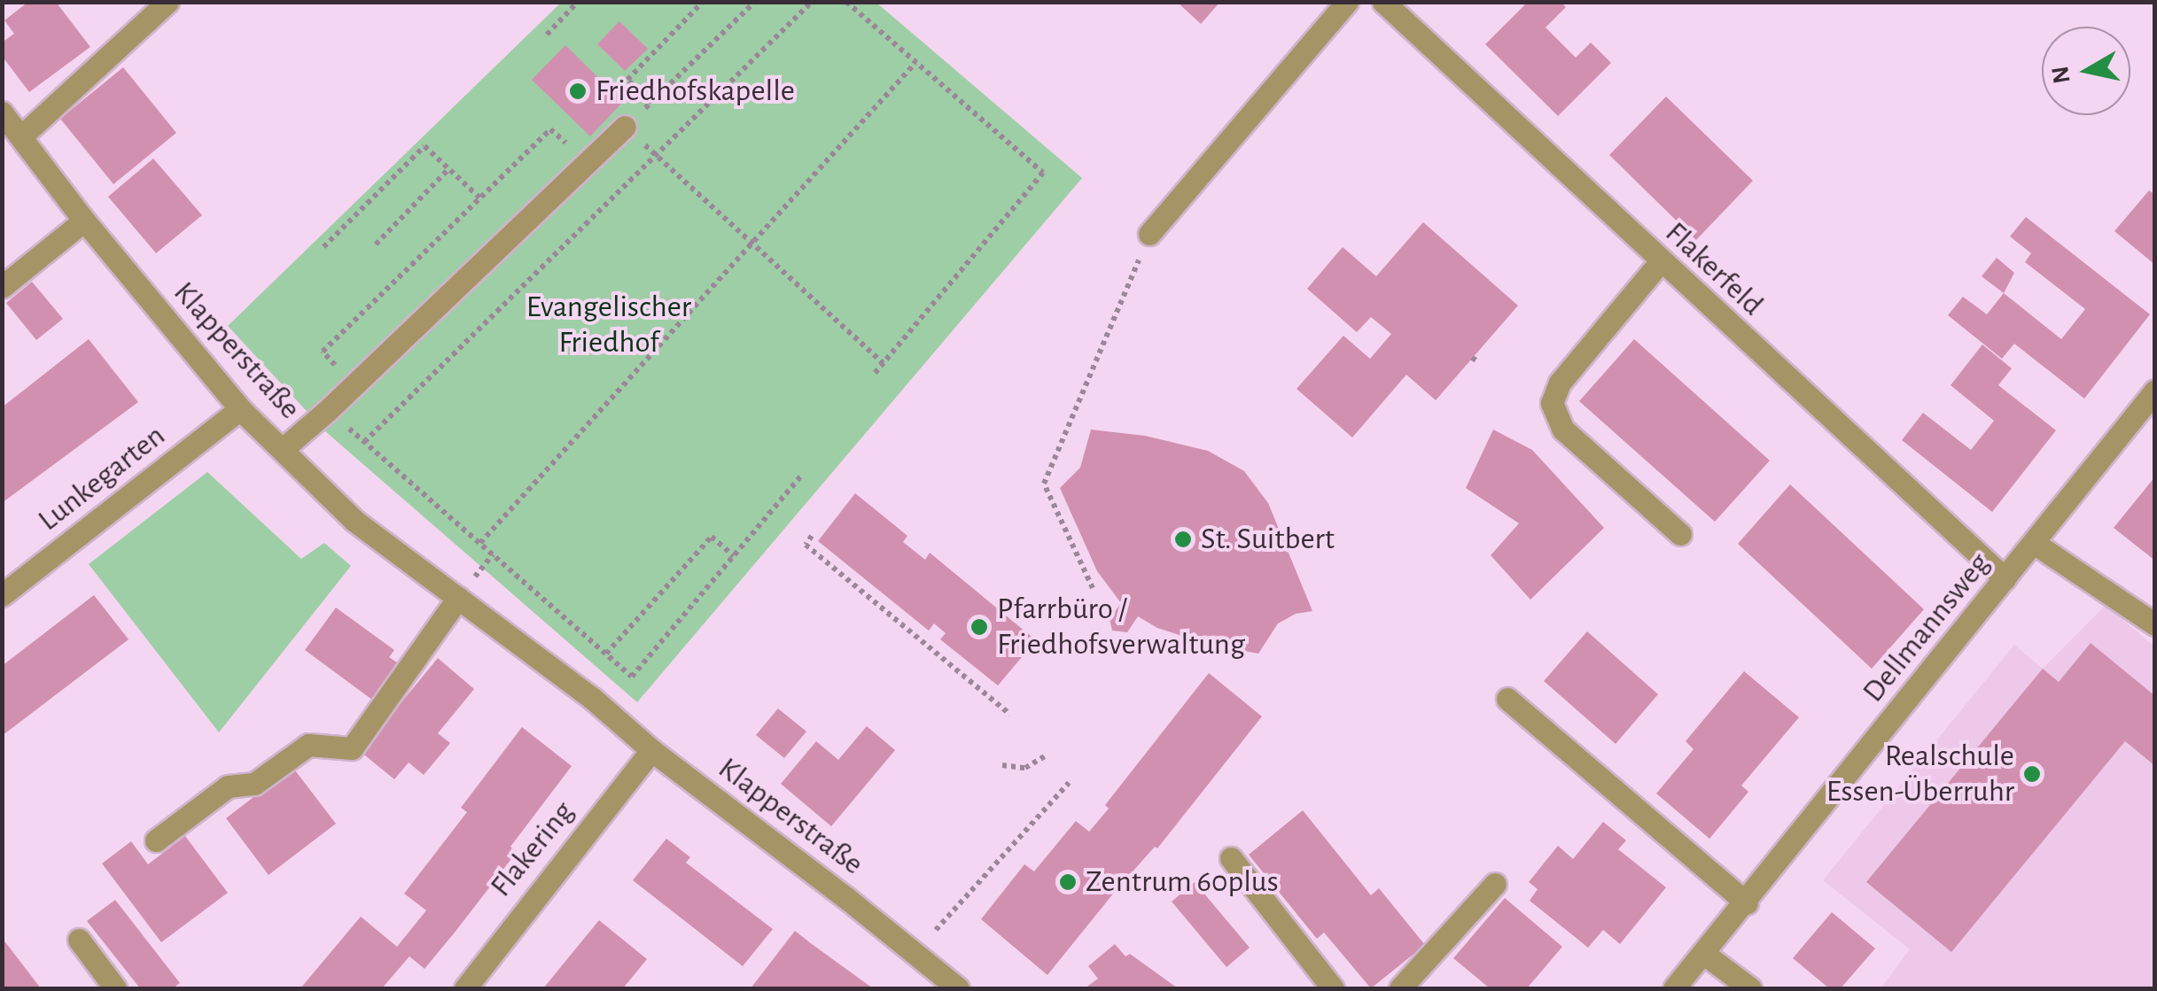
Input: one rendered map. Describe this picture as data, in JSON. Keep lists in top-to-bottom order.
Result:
{
  "streets": {
    "street": [
      "Flakerfeld",
      "Klapperstraße",
      "Lunkegarten",
      "Dellmannsweg",
      "Flakering"
    ]
  },
  "crossings": [
    ["Flakerfeld", "Dellmannsweg"],
    ["Klapperstraße", "Lunkegarten"],
    ["Klapperstraße", "Flakering"]
  ],
  "parks": ["Evangelischer Friedhof"],
  "places": [
    "Friedhofskapelle",
    "St. Suitbert",
    "Pfarrbüro / Friedhofsverwaltung",
    "Realschule Essen-Überruhr",
    "Zentrum 60plus"
  ],
  "north": "left"
}
